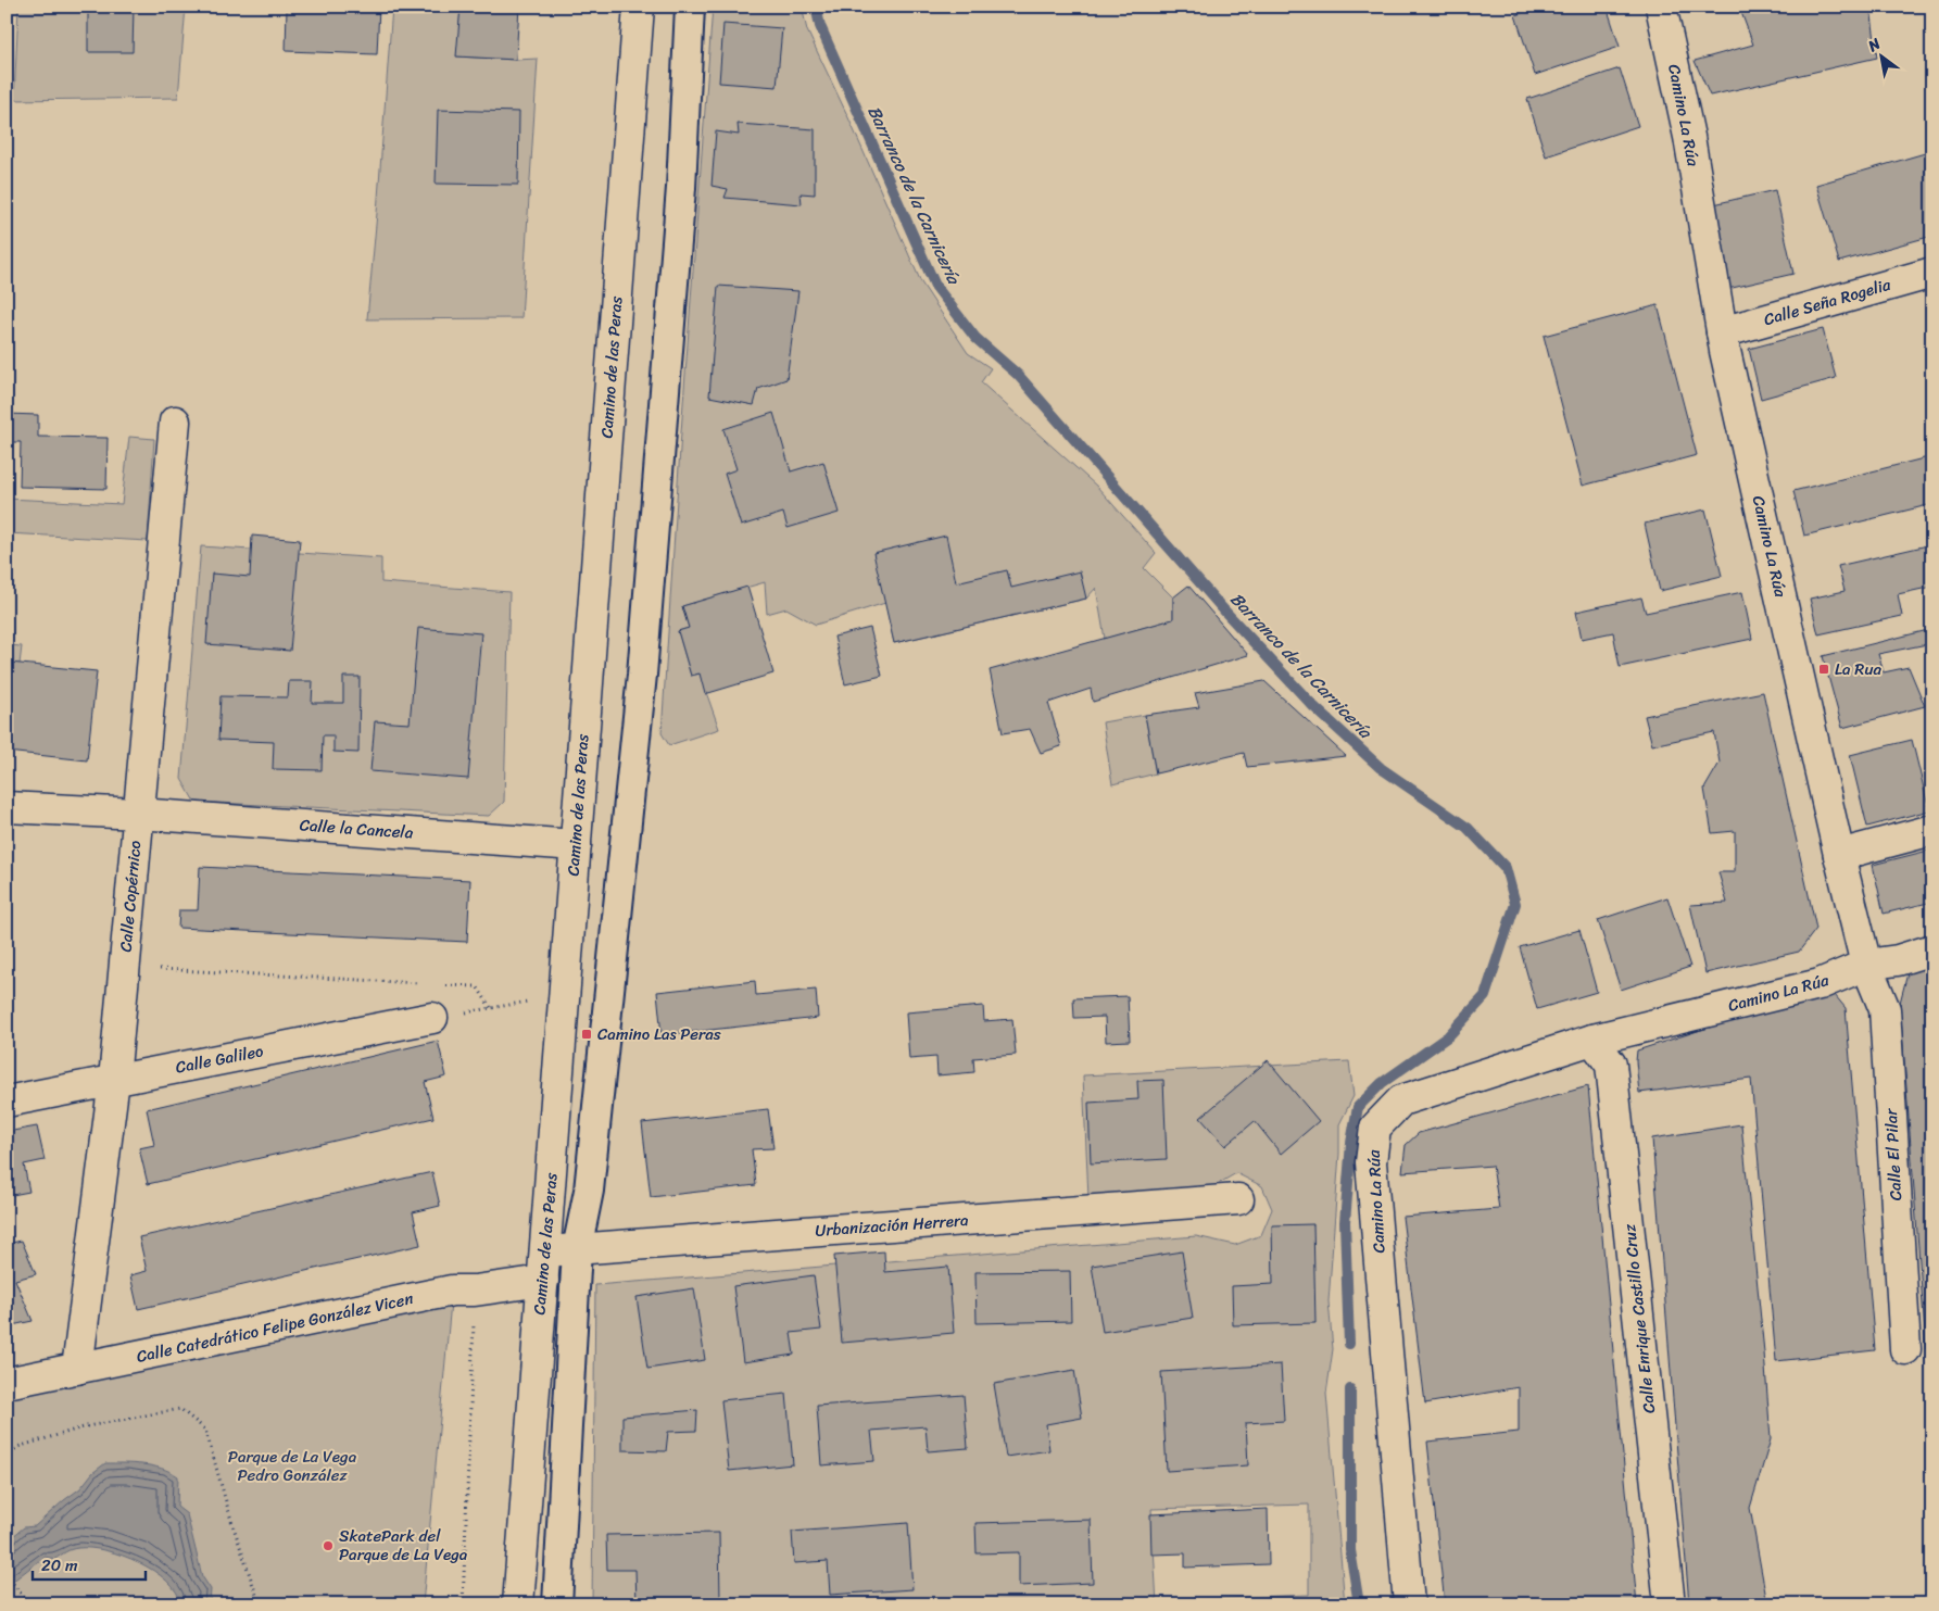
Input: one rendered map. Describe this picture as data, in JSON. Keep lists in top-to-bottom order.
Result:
{
  "streets": {
    "street": [
      "Camino La Rúa",
      "Calle Seña Rogelia",
      "Camino de las Peras",
      "Calle la Cancela",
      "Calle Copérnico",
      "Calle Galileo",
      "Calle El Pilar",
      "Urbanización Herrera",
      "Calle Enrique Castillo Cruz",
      "Calle Catedrático Felipe González Vicen"
    ]
  },
  "crossings": [
    ["Camino La Rúa", "Calle Seña Rogelia"],
    ["Camino La Rúa", "Calle El Pilar"],
    ["Camino La Rúa", "Calle Enrique Castillo Cruz"],
    ["Camino de las Peras", "Calle la Cancela"],
    ["Camino de las Peras", "Urbanización Herrera"],
    ["Camino de las Peras", "Calle Catedrático Felipe González Vicen"],
    ["Calle la Cancela", "Calle Copérnico"],
    ["Calle Copérnico", "Calle Galileo"],
    ["Calle Copérnico", "Calle Catedrático Felipe González Vicen"],
    ["Urbanización Herrera", "Calle Catedrático Felipe González Vicen"]
  ],
  "water": ["Barranco de la Carnicería"],
  "parks": ["Parque de La Vega Pedro González"],
  "places": {
    "transit": ["La Rua", "Camino Las Peras"],
    "other": ["SkatePark del Parque de La Vega"]
  },
  "scale_bar": "20 m",
  "north": "top left"
}
